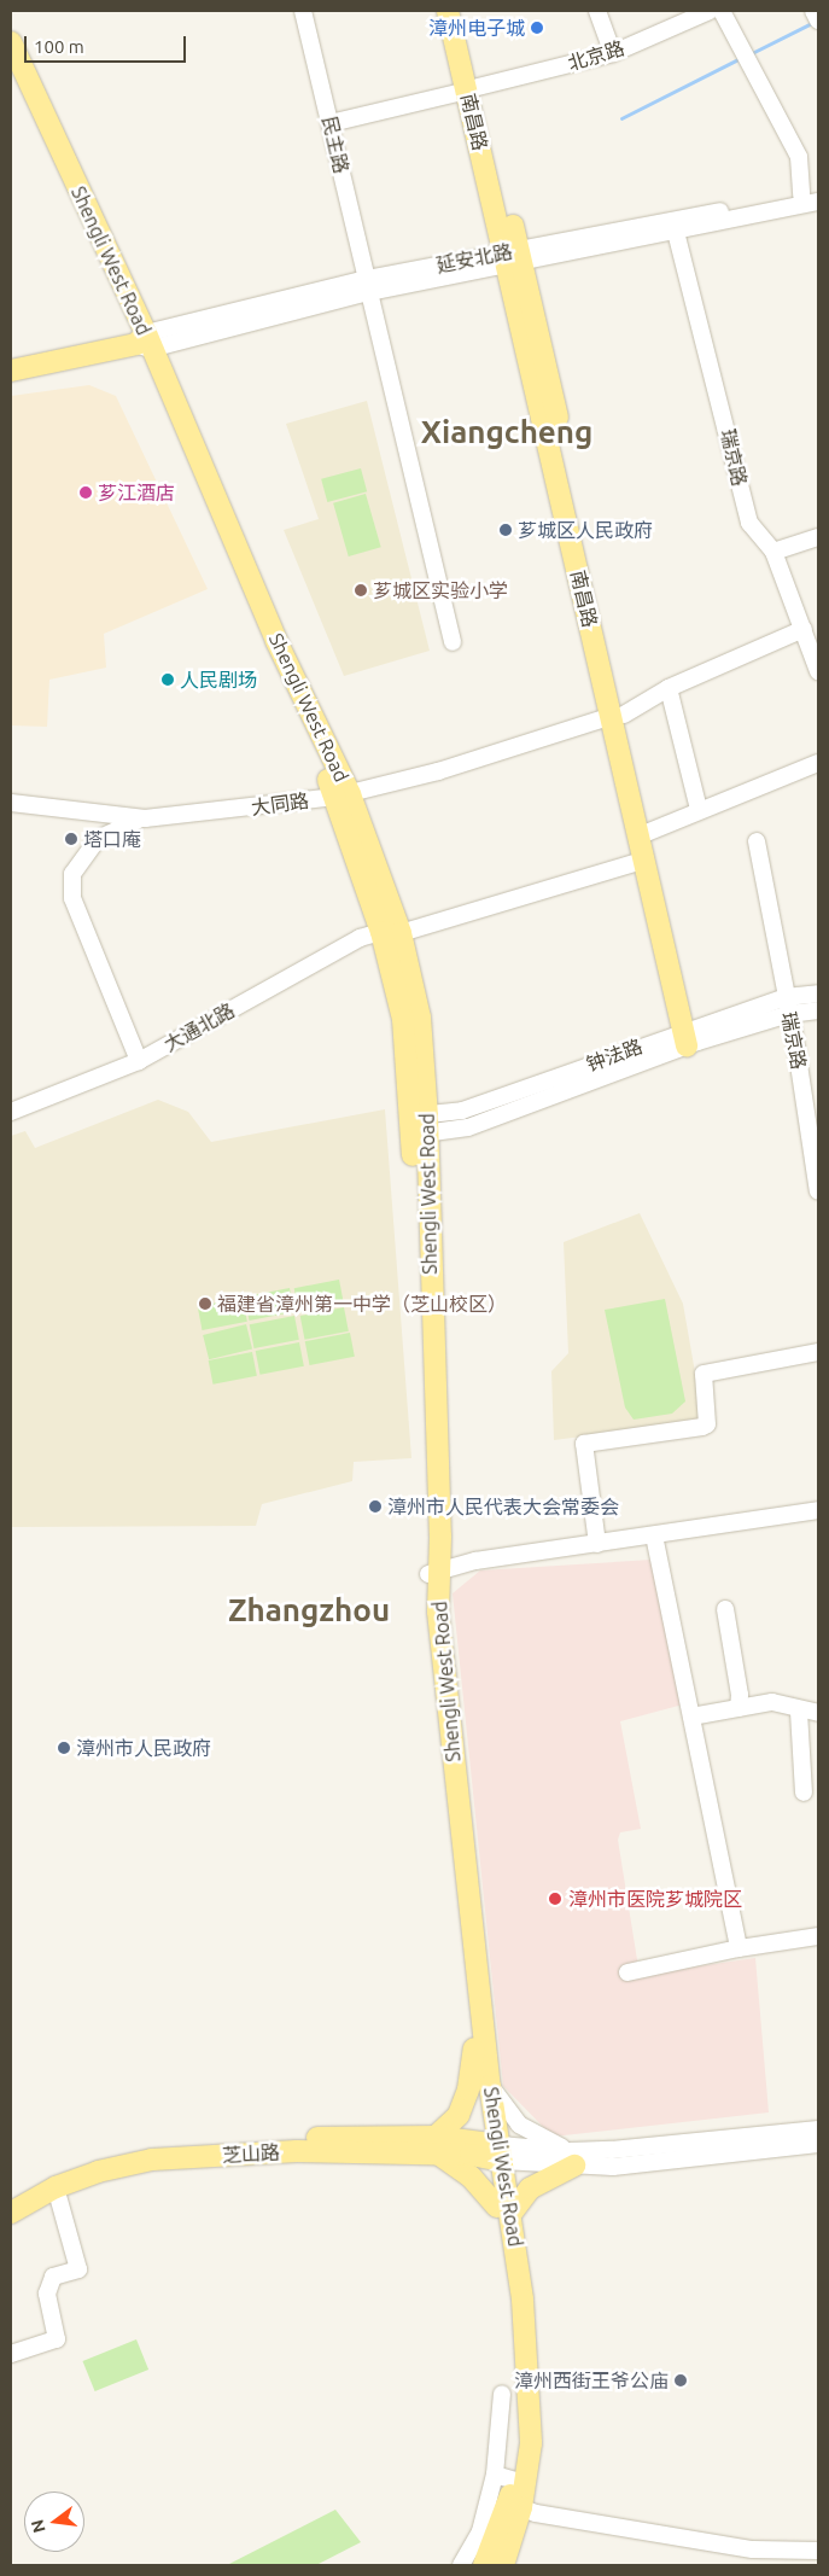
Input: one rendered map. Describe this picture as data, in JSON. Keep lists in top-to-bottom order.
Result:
{
  "streets": {
    "main road": [
      "南昌路",
      "延安北路",
      "Shengli West Road",
      "芝山路"
    ],
    "street": [
      "北京路",
      "民主路",
      "瑞京路",
      "大同路",
      "大通北路",
      "钟法路"
    ]
  },
  "crossings": [
    ["北京路", "南昌路"],
    ["北京路", "民主路"],
    ["南昌路", "延安北路"],
    ["南昌路", "大同路"],
    ["南昌路", "大通北路"],
    ["南昌路", "钟法路"],
    ["民主路", "延安北路"],
    ["延安北路", "Shengli West Road"],
    ["延安北路", "瑞京路"],
    ["Shengli West Road", "大同路"],
    ["Shengli West Road", "大通北路"],
    ["Shengli West Road", "钟法路"],
    ["Shengli West Road", "芝山路"],
    ["瑞京路", "大同路"],
    ["瑞京路", "钟法路"]
  ],
  "districts": ["Xiangcheng", "Zhangzhou"],
  "places": [
    "漳州电子城",
    "芗江酒店",
    "芗城区人民政府",
    "芗城区实验小学",
    "人民剧场",
    "塔口庵",
    "福建省漳州第一中学（芝山校区）",
    "漳州市人民代表大会常委会",
    "漳州市人民政府",
    "漳州市医院芗城院区",
    "漳州西街王爷公庙"
  ],
  "scale_bar": "100 m",
  "north": "left"
}
